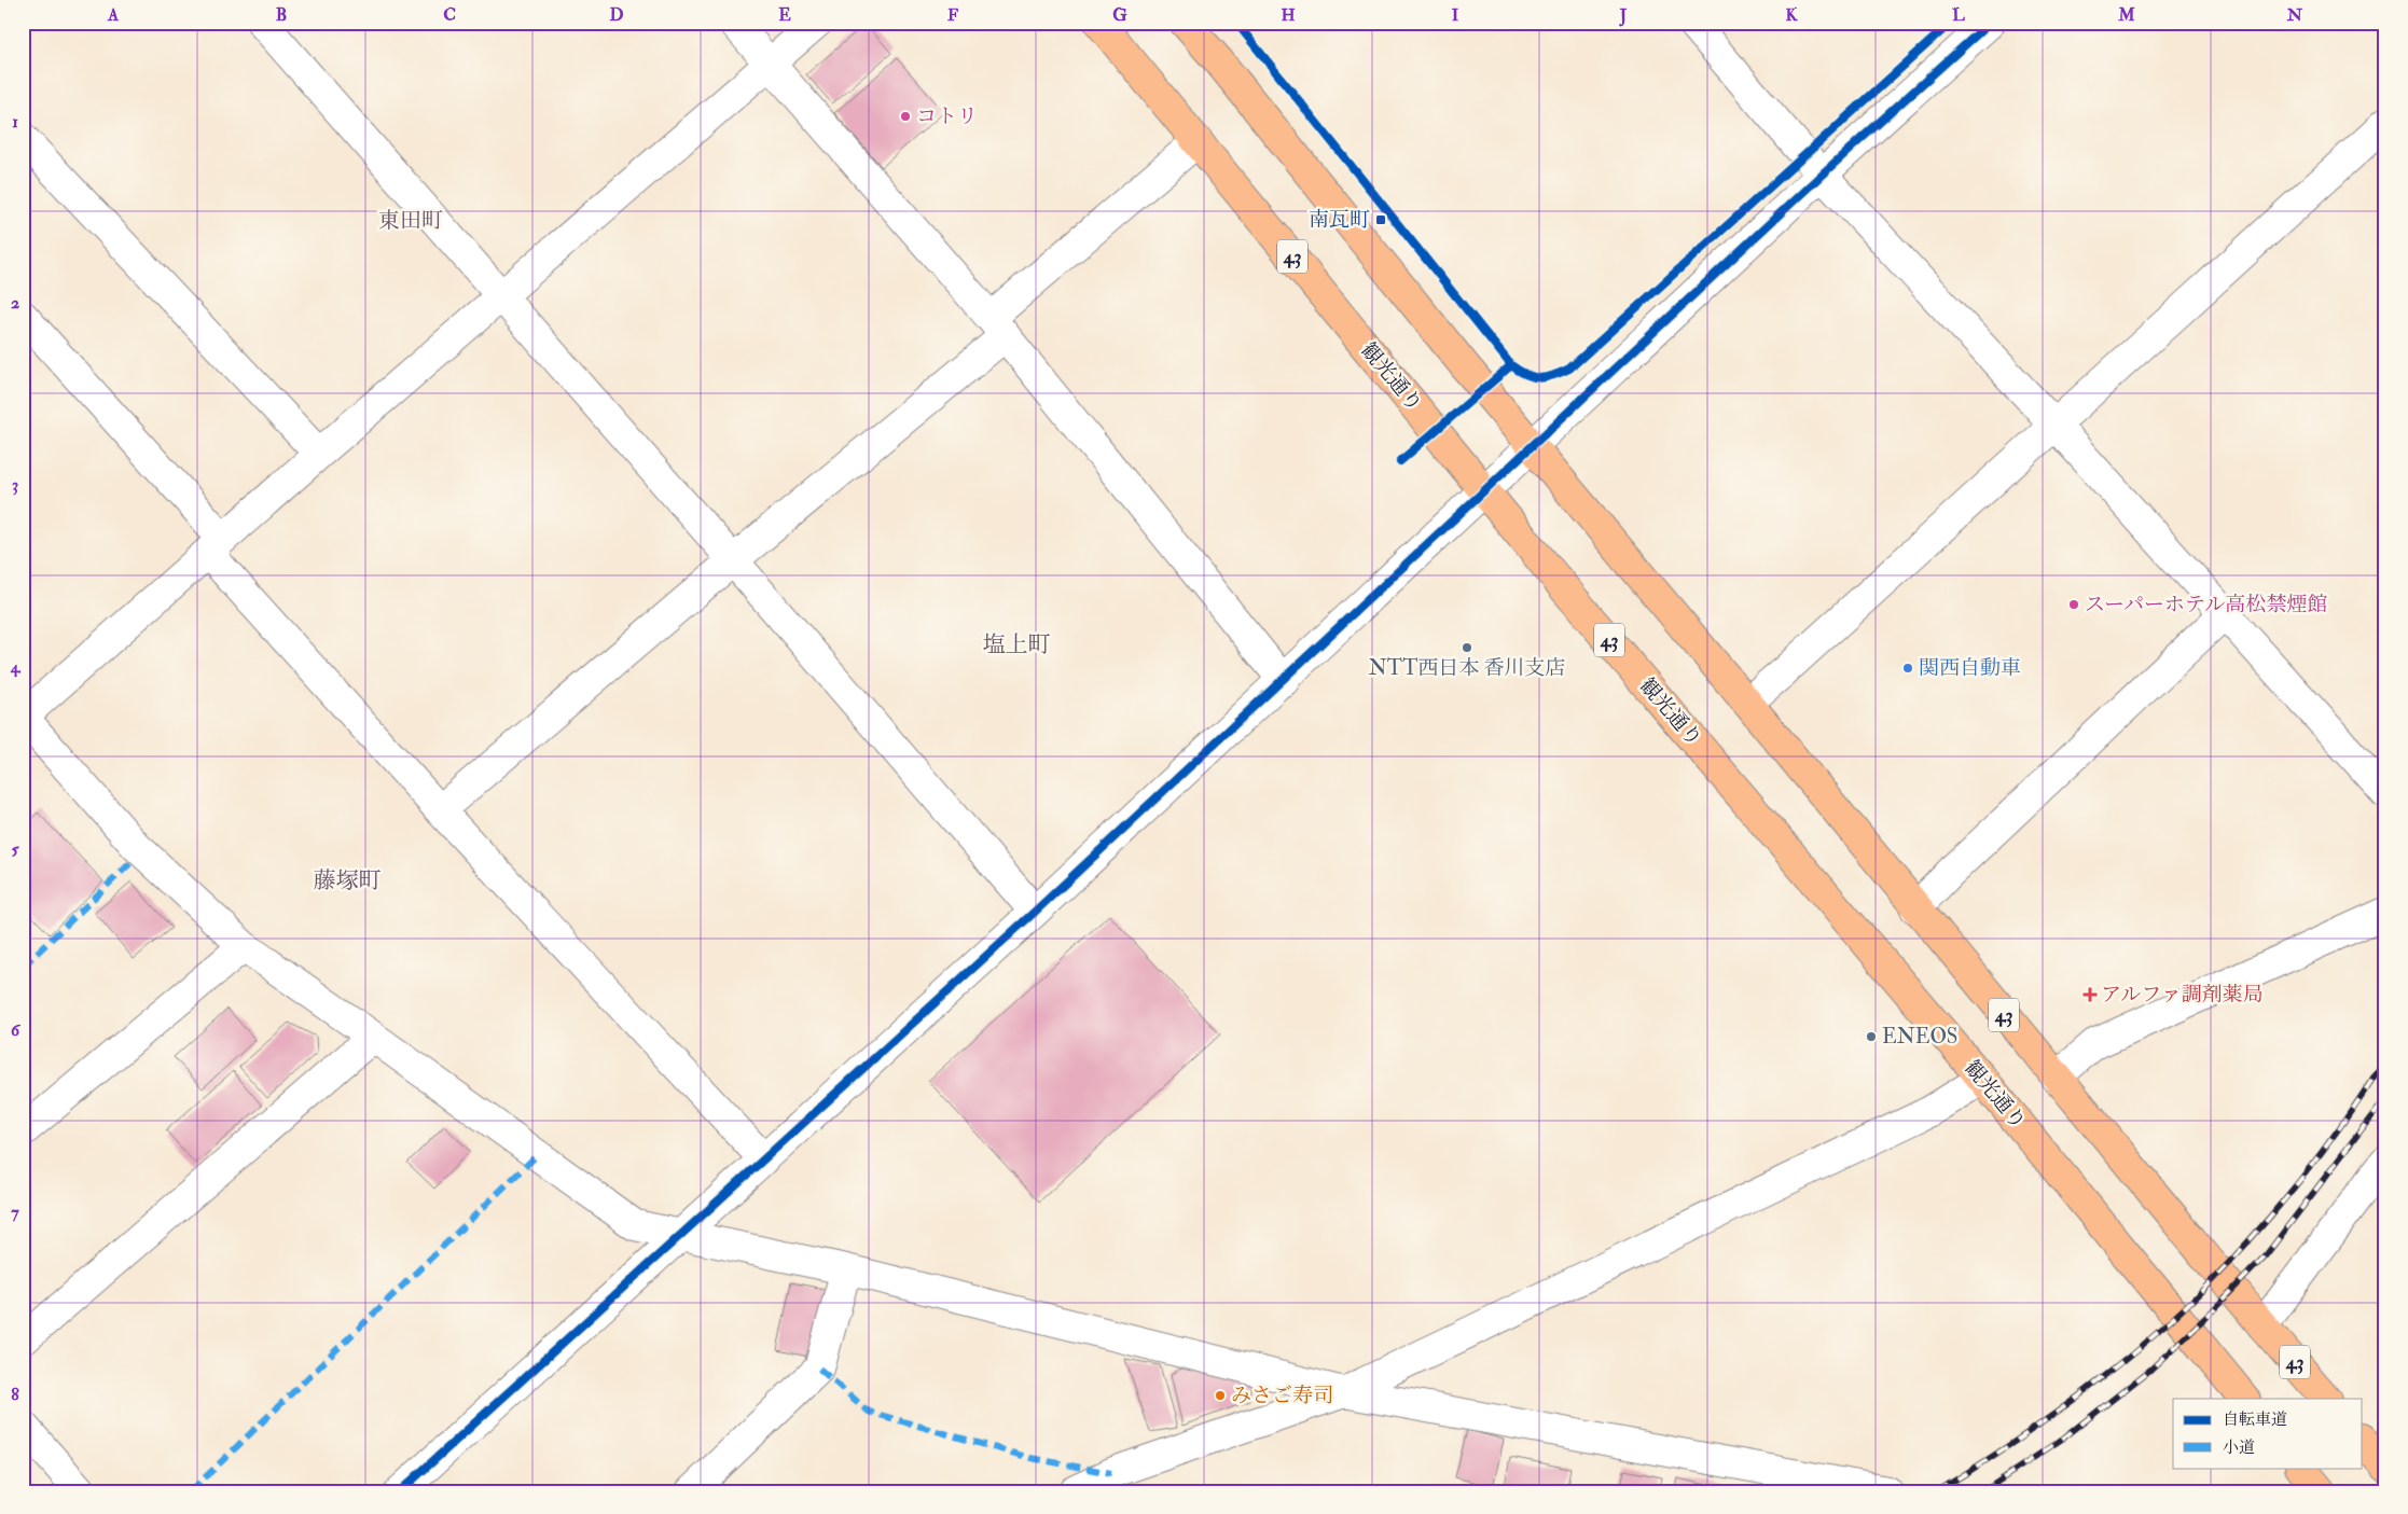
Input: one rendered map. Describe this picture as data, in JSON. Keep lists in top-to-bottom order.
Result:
{
  "streets": {
    "main road": ["43", "観光通り"]
  },
  "districts": ["東田町", "塩上町", "藤塚町"],
  "places": {
    "other": [
      "コトリ",
      "スーパーホテル高松禁煙館",
      "NTT西日本 香川支店",
      "関西自動車",
      "ENEOS",
      "みさご寿司"
    ],
    "transit": ["南瓦町"],
    "health": ["アルファ調剤薬局"]
  },
  "legend": ["自転車道", "小道"],
  "grid": {
    "columns": [
      "A",
      "B",
      "C",
      "D",
      "E",
      "F",
      "G",
      "H",
      "I",
      "J",
      "K",
      "L",
      "M",
      "N"
    ],
    "rows": [
      "1",
      "2",
      "3",
      "4",
      "5",
      "6",
      "7",
      "8"
    ]
  }
}
